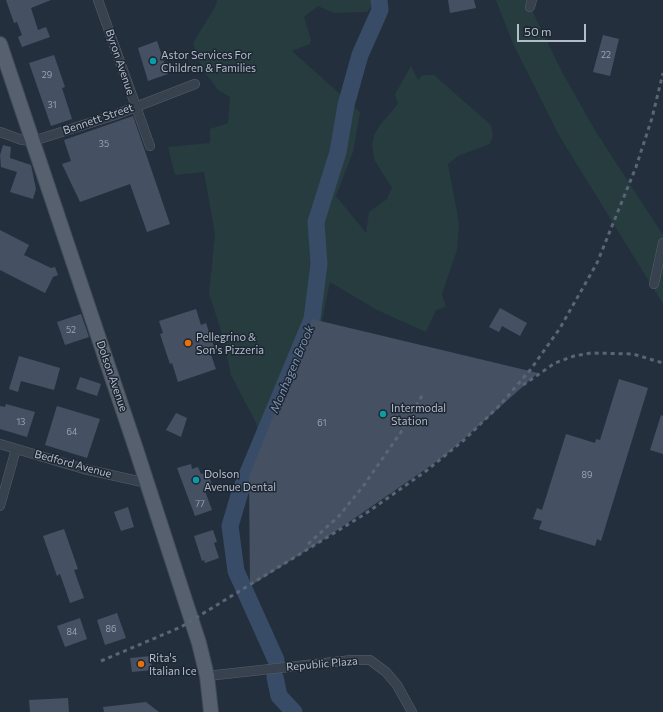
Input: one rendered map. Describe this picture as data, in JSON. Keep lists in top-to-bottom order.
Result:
{
  "streets": {
    "main road": ["Dolson Avenue"],
    "street": [
      "Byron Avenue",
      "Bennett Street",
      "Bedford Avenue",
      "Republic Plaza"
    ]
  },
  "crossings": [
    ["Byron Avenue", "Bennett Street"],
    ["Bennett Street", "Dolson Avenue"],
    ["Dolson Avenue", "Bedford Avenue"],
    ["Dolson Avenue", "Republic Plaza"]
  ],
  "water": ["Monhagen Brook"],
  "places": [
    "Astor Services For Children & Families",
    "Pellegrino & Son's Pizzeria",
    "Intermodal Station",
    "Dolson Avenue Dental",
    "Rita's Italian Ice"
  ],
  "house_numbers": [
    "22",
    "29",
    "31",
    "35",
    "52",
    "13",
    "61",
    "64",
    "89",
    "77",
    "86",
    "84"
  ],
  "scale_bar": "50 m"
}
